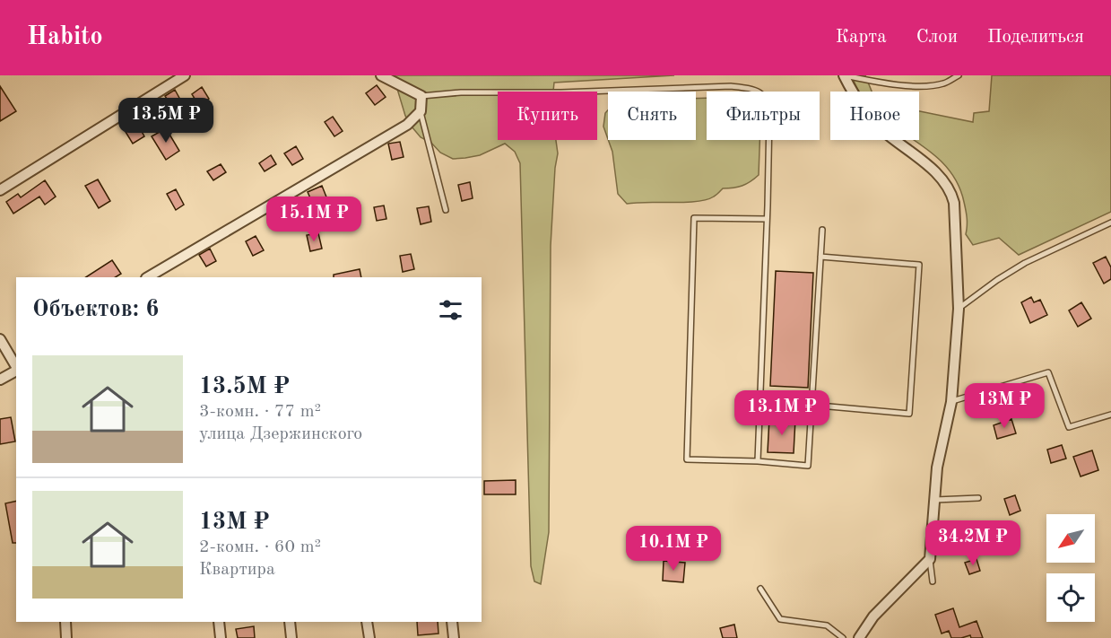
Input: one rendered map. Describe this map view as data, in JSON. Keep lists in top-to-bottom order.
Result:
{
  "north": "bottom left",
  "page": {
    "header": "Habito",
    "nav": ["Карта", "Слои", "Поделиться"],
    "chip": [
      "Купить",
      "Снять",
      "Фильтры",
      "Новое"
    ],
    "price": [
      "13.5M ₽",
      "15.1M ₽",
      "13M ₽",
      "13.1M ₽",
      "34.2M ₽",
      "10.1M ₽"
    ],
    "heading": "Объектов: 6",
    "list": [
      {
        "name": "13.5M ₽",
        "note": "3-комн. · 77 m² · улица Дзержинского"
      },
      {
        "name": "13M ₽",
        "note": "2-комн. · 60 m² · Квартира"
      }
    ]
  }
}
